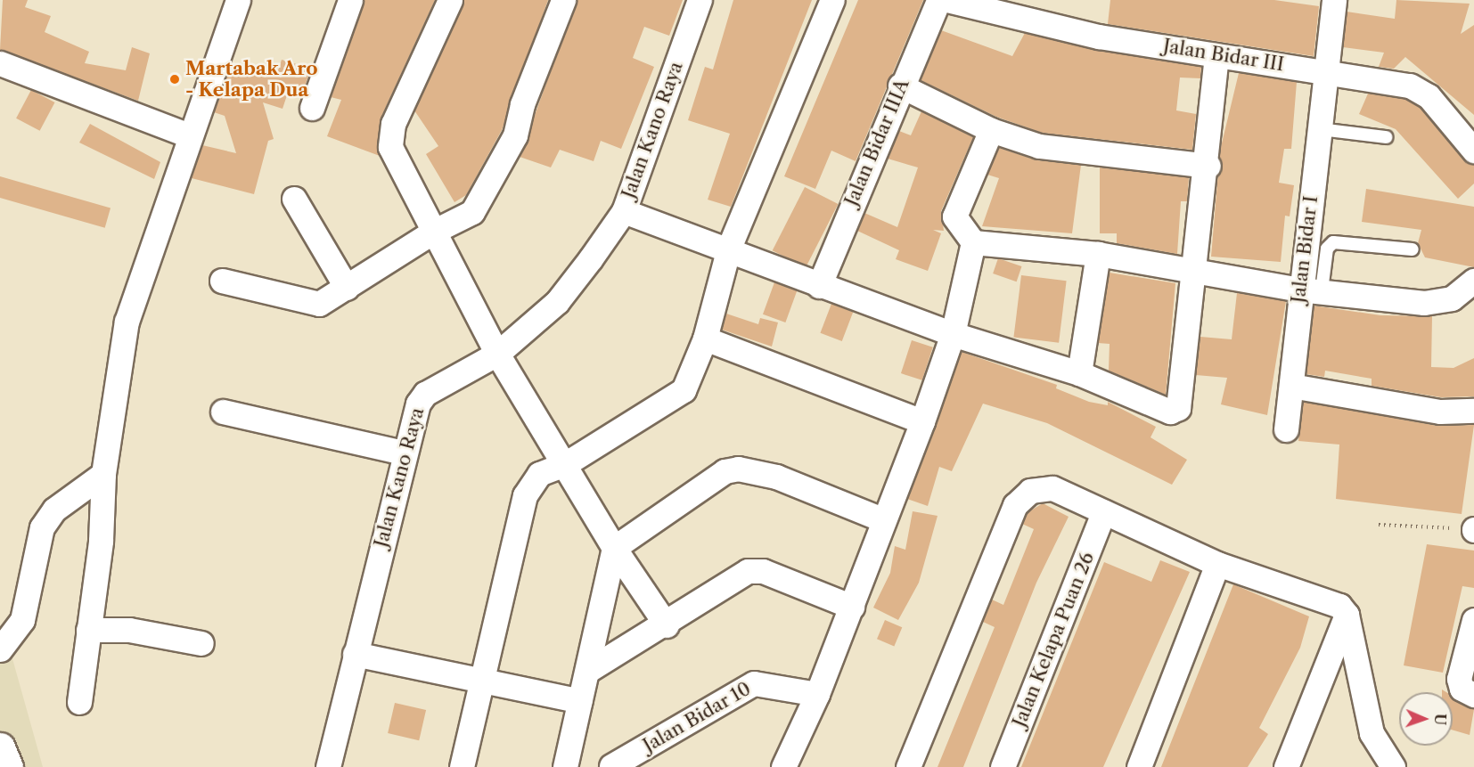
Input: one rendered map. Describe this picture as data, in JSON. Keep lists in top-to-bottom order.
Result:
{
  "streets": {
    "street": [
      "Jalan Bidar III",
      "Jalan Kano Raya",
      "Jalan Bidar IIIA",
      "Jalan Bidar I",
      "Jalan Kelapa Puan 26",
      "Jalan Bidar 10"
    ]
  },
  "crossings": [
    ["Jalan Bidar III", "Jalan Bidar I"]
  ],
  "places": ["Martabak Aro - Kelapa Dua"],
  "north": "right"
}
